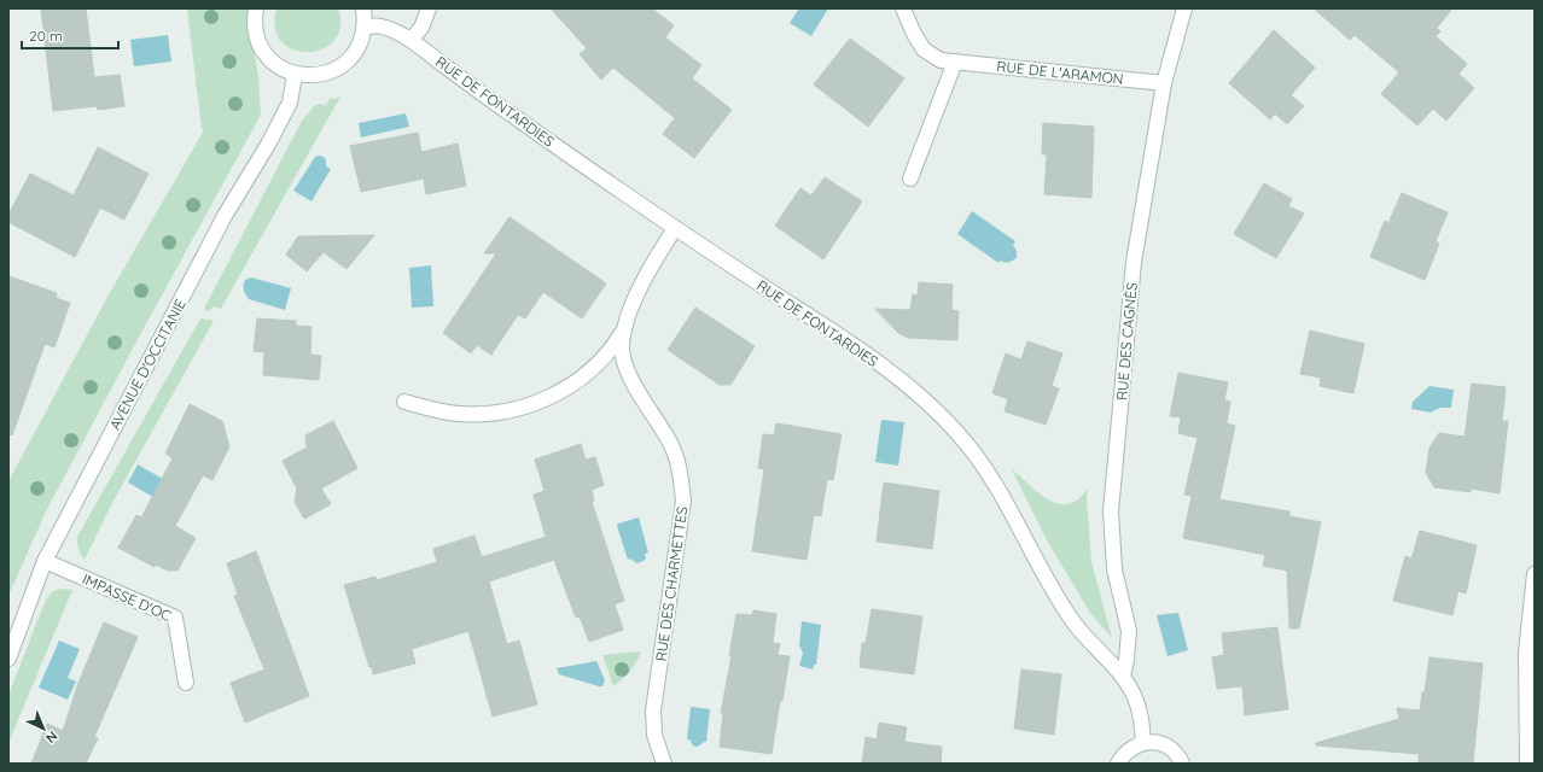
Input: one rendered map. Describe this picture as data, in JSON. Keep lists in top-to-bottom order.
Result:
{
  "streets": {
    "street": [
      "RUE DE L'ARAMON",
      "RUE DE FONTARDIES",
      "RUE DES CAGNÈS",
      "AVENUE D'OCCITANIE",
      "RUE DES CHARMETTES",
      "IMPASSE D'OC"
    ]
  },
  "crossings": [
    ["RUE DE L'ARAMON", "RUE DES CAGNÈS"],
    ["RUE DE FONTARDIES", "RUE DES CAGNÈS"],
    ["RUE DE FONTARDIES", "RUE DES CHARMETTES"],
    ["AVENUE D'OCCITANIE", "IMPASSE D'OC"]
  ],
  "scale_bar": "20 m",
  "north": "bottom right"
}
